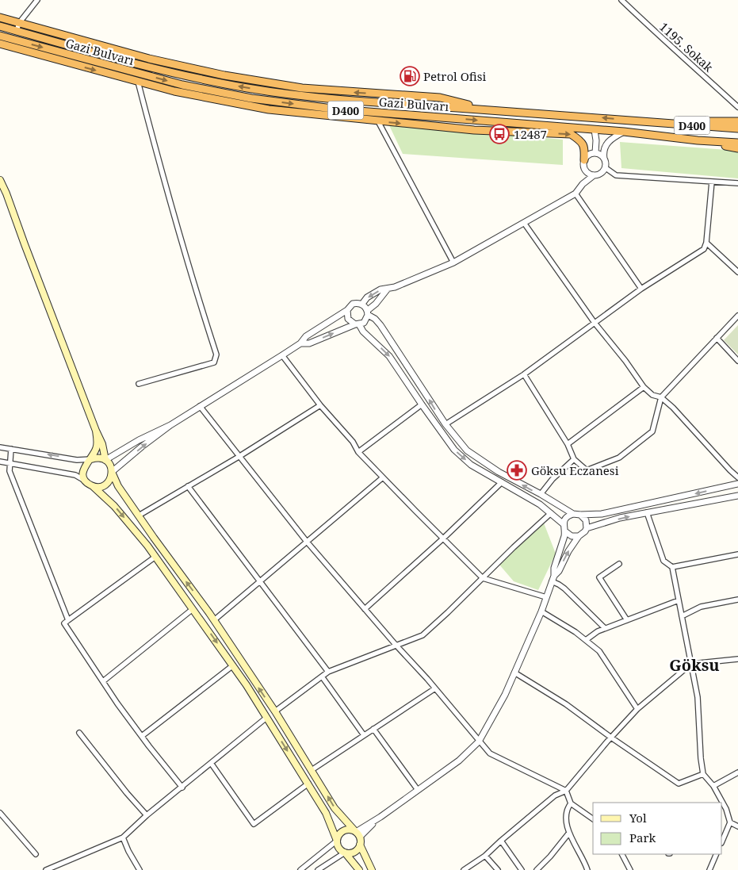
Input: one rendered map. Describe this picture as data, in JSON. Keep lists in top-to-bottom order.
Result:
{
  "streets": {
    "highway": ["Gazi Bulvarı", "D400"],
    "street": ["1195. Sokak"]
  },
  "districts": ["Göksu"],
  "places": {
    "fuel station": ["Petrol Ofisi"],
    "bus stop": ["12487"],
    "pharmacy": ["Göksu Eczanesi"]
  },
  "legend": ["Yol", "Park"]
}
